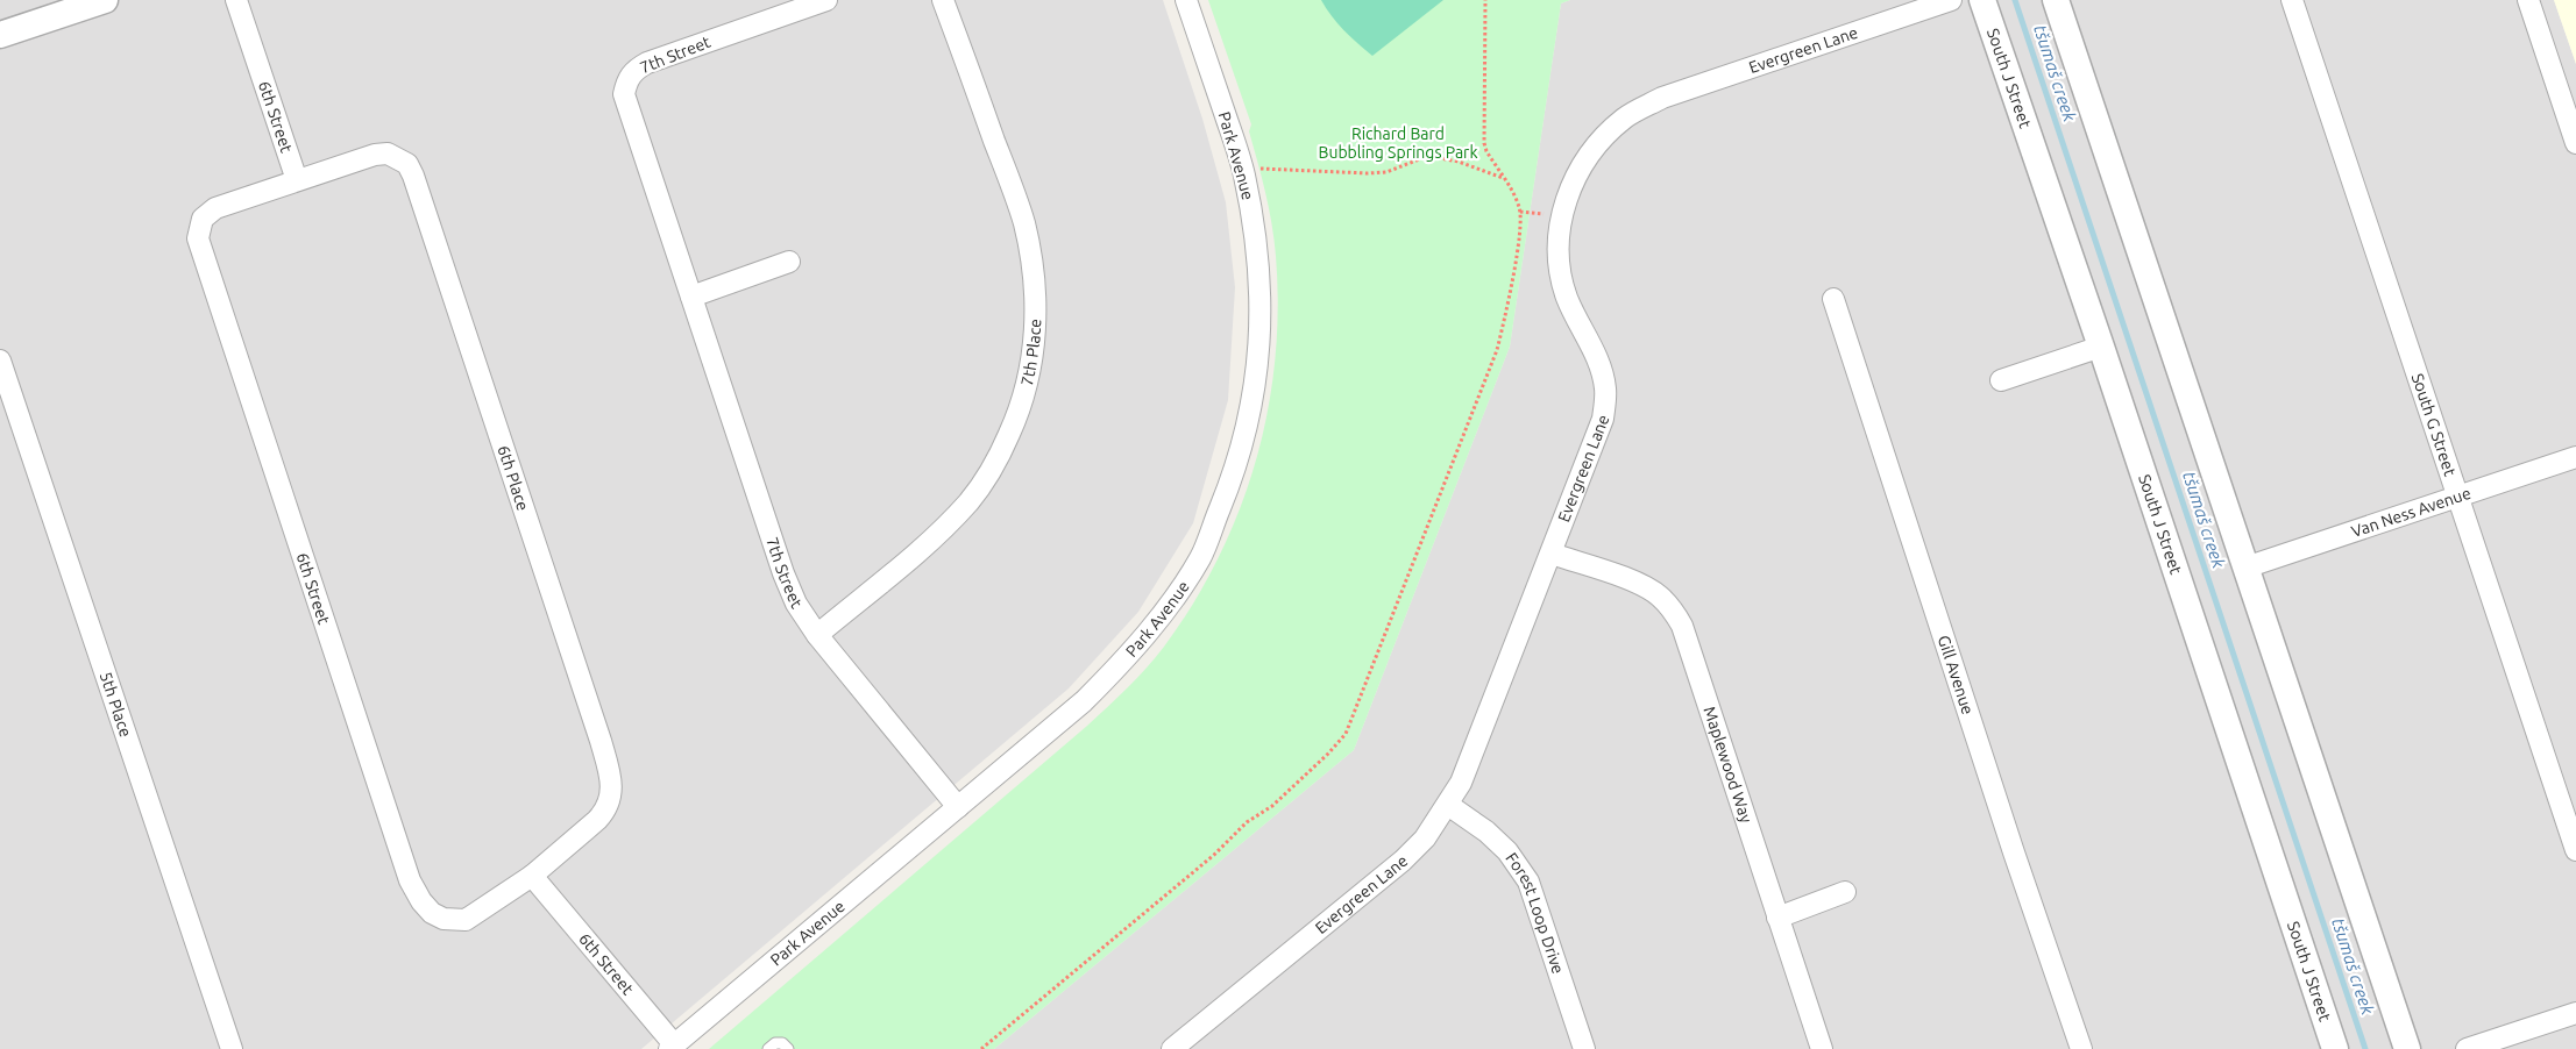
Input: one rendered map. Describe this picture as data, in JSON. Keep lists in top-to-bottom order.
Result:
{
  "streets": {
    "street": [
      "Evergreen Lane",
      "7th Street",
      "South J Street",
      "6th Street",
      "Park Avenue",
      "7th Place",
      "South G Street",
      "6th Place",
      "Van Ness Avenue",
      "Gill Avenue",
      "5th Place",
      "Maplewood Way",
      "Forest Loop Drive"
    ]
  },
  "crossings": [
    ["Evergreen Lane", "Maplewood Way"],
    ["Evergreen Lane", "Forest Loop Drive"],
    ["7th Street", "Park Avenue"],
    ["7th Street", "7th Place"],
    ["6th Street", "Park Avenue"],
    ["6th Street", "6th Place"],
    ["South G Street", "Van Ness Avenue"]
  ],
  "water": ["tšumaš creek"],
  "parks": ["Richard Bard Bubbling Springs Park"]
}
